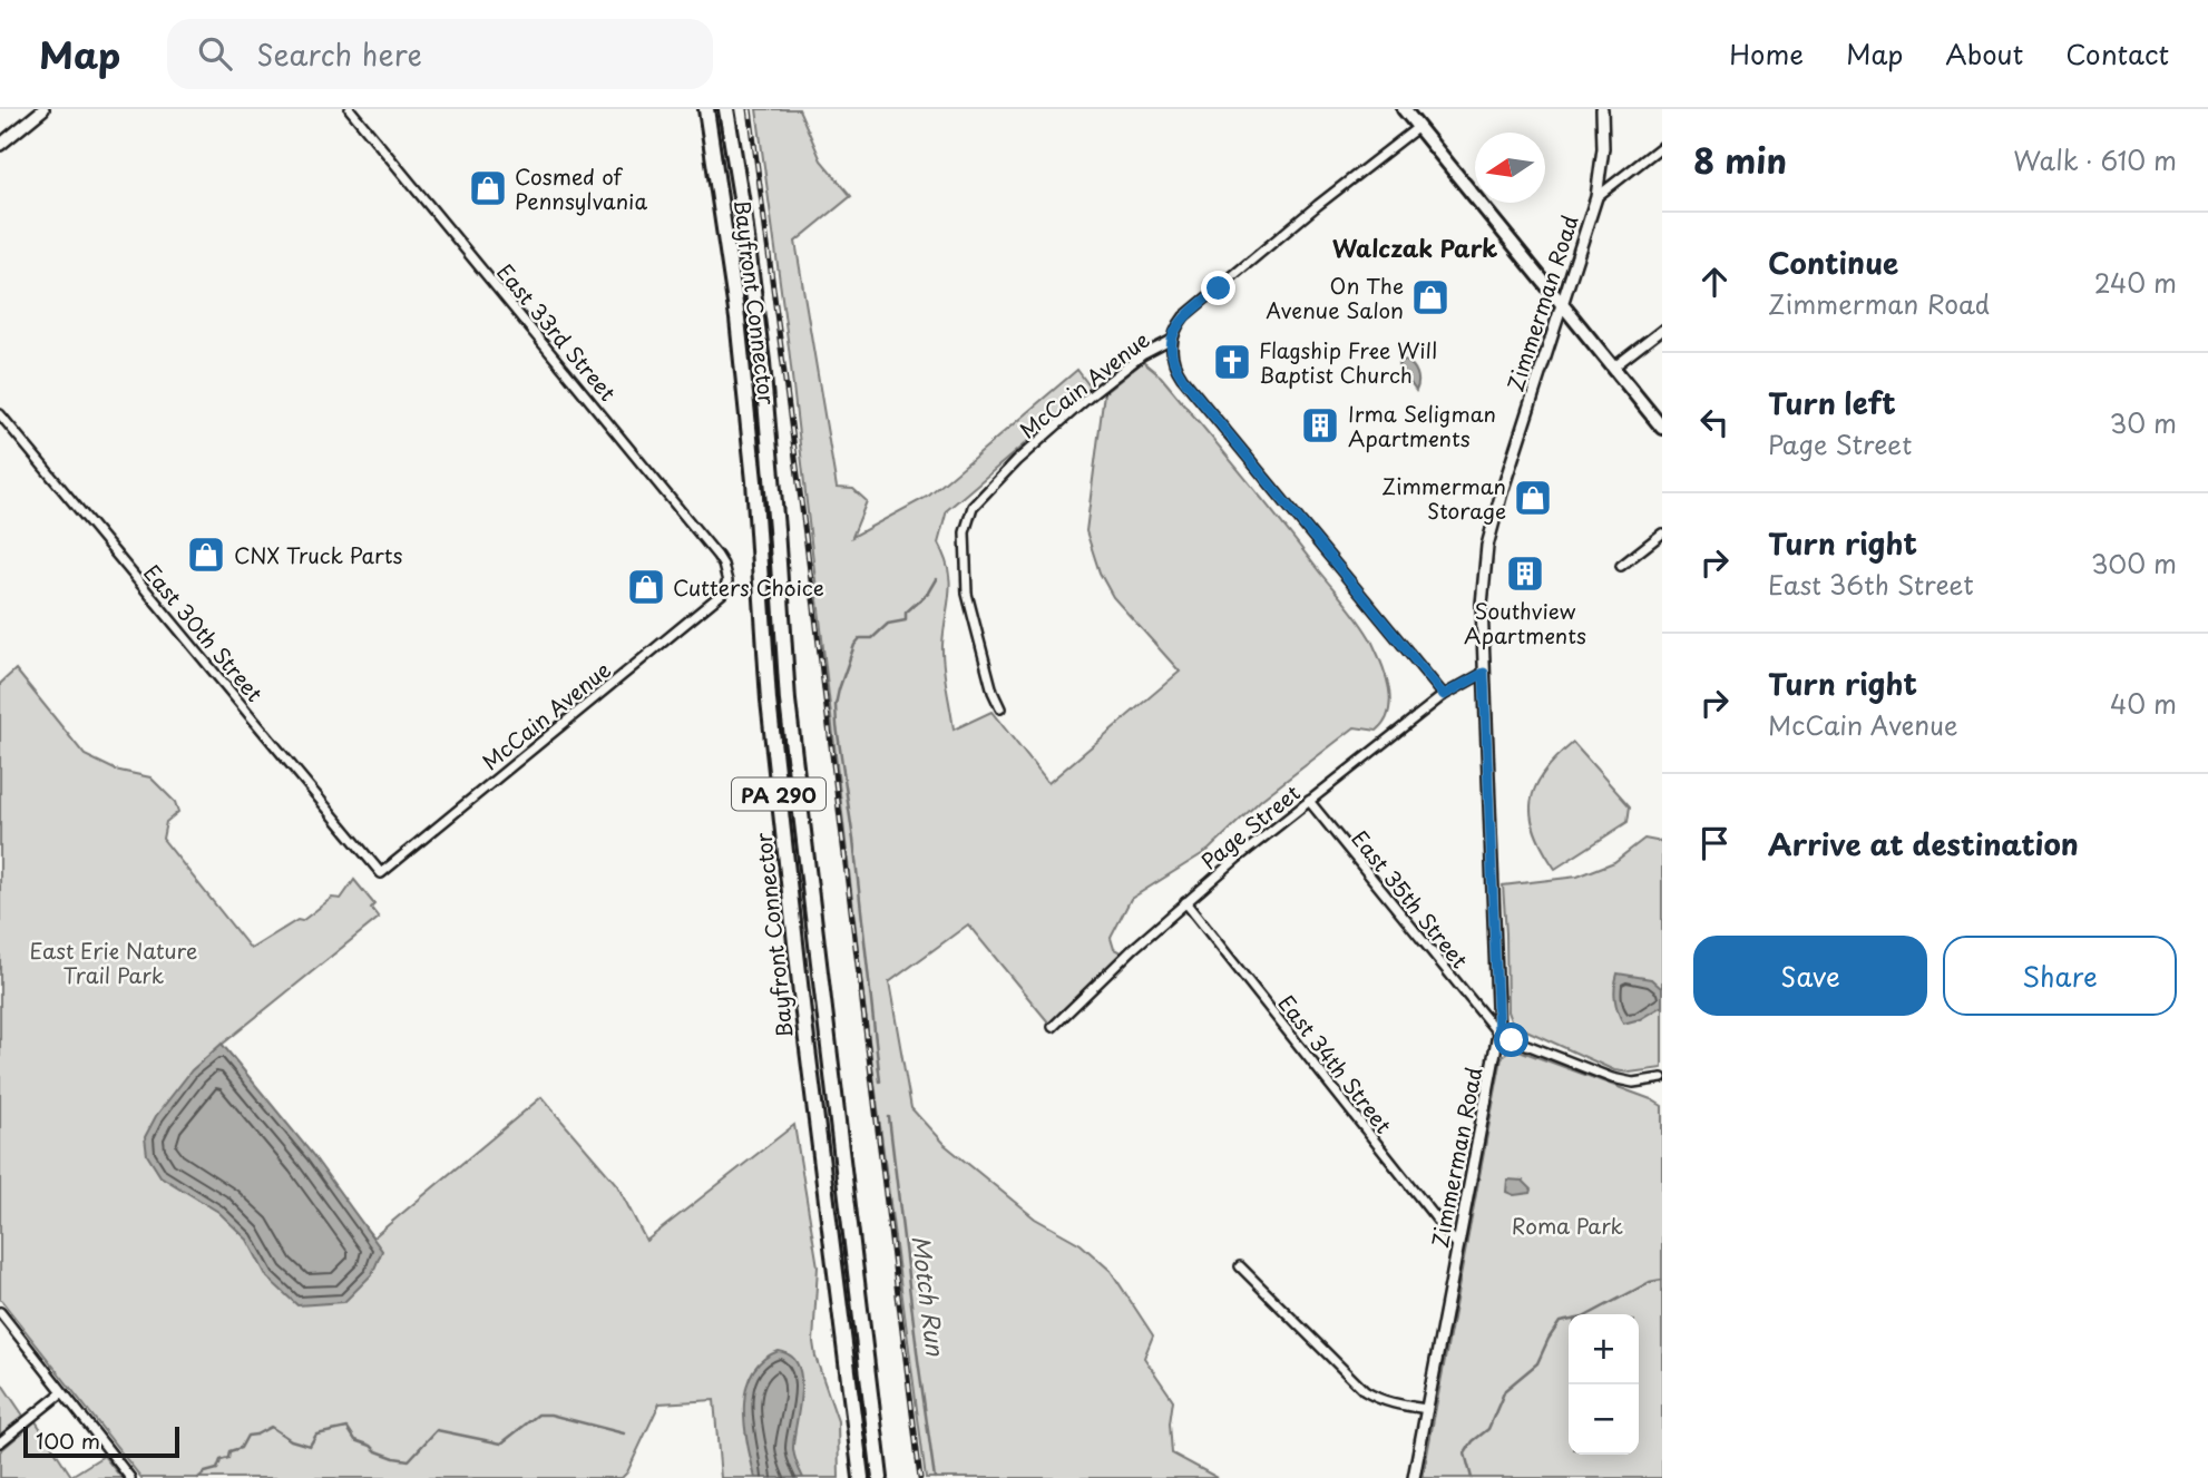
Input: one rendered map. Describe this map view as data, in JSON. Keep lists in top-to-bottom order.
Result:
{
  "streets": {
    "highway": ["Bayfront Connector", "PA 290"],
    "street": [
      "Zimmerman Road",
      "East 33rd Street",
      "McCain Avenue",
      "East 30th Street",
      "Page Street",
      "East 35th Street",
      "East 34th Street"
    ]
  },
  "crossings": [
    ["Zimmerman Road", "Page Street"],
    ["Zimmerman Road", "East 35th Street"],
    ["Zimmerman Road", "East 34th Street"],
    ["East 33rd Street", "McCain Avenue"],
    ["McCain Avenue", "East 30th Street"],
    ["Page Street", "East 35th Street"],
    ["Page Street", "East 34th Street"]
  ],
  "districts": ["Walczak Park"],
  "water": ["Motch Run"],
  "parks": ["East Erie Nature Trail Park", "Roma Park"],
  "places": {
    "shop": [
      "Cosmed of Pennsylvania",
      "On The Avenue Salon",
      "Zimmerman Storage",
      "CNX Truck Parts",
      "Cutters Choice"
    ],
    "church": ["Flagship Free Will Baptist Church"],
    "building": ["Irma Seligman Apartments", "Southview Apartments"]
  },
  "scale_bar": "100 m",
  "north": "left",
  "page": {
    "header": "Map",
    "search": "Search here",
    "nav": [
      "Home",
      "Map",
      "About",
      "Contact"
    ],
    "heading": ["8 min", "Walk · 610 m"],
    "list": [
      ["Continue", "Zimmerman Road", "240 m"],
      ["Turn left", "Page Street", "30 m"],
      ["Turn right", "East 36th Street", "300 m"],
      ["Turn right", "McCain Avenue", "40 m"],
      "Arrive at destination"
    ],
    "buttons": ["Save", "Share"],
    "map_buttons": ["+", "−"],
    "scale": "100 m"
  }
}
